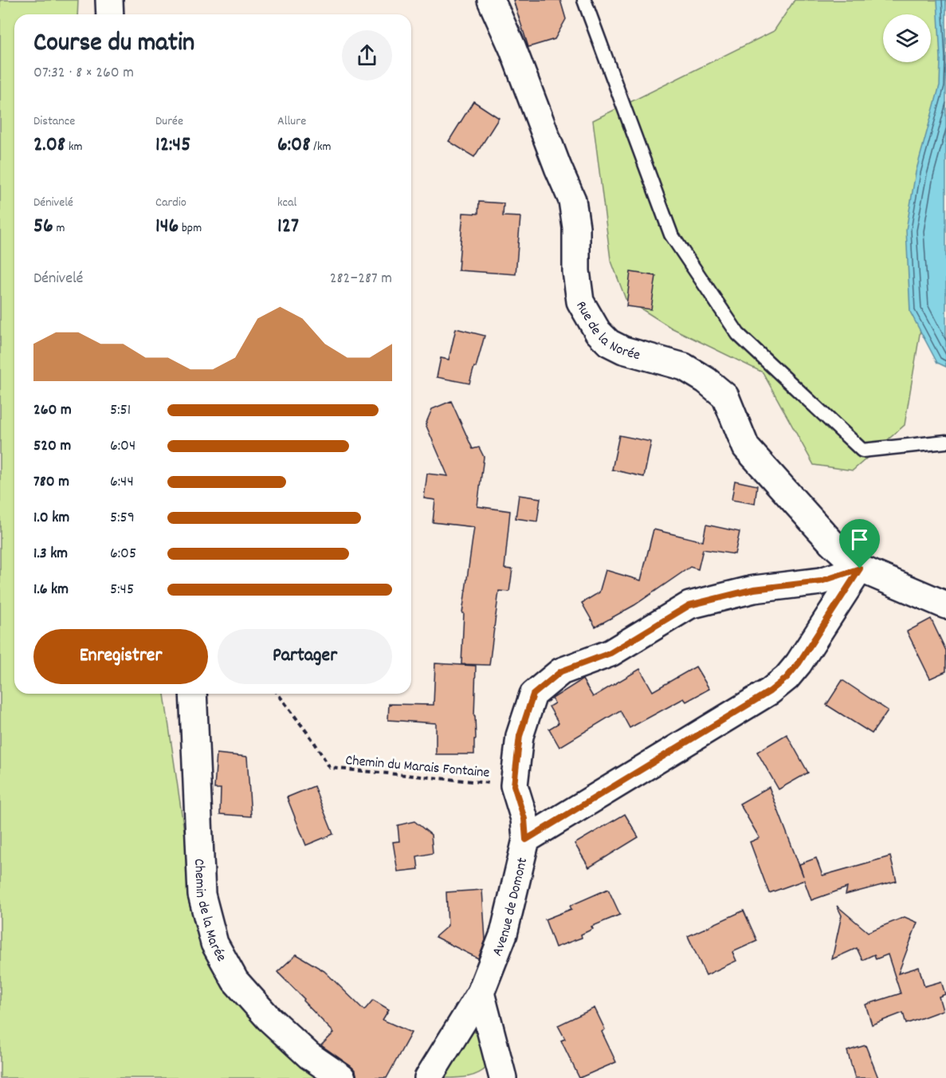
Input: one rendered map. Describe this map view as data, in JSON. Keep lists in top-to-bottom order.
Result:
{
  "streets": {
    "street": ["Rue de la Norée", "Avenue de Domont", "Chemin de la Marée"],
    "path": ["Chemin du Marais Fontaine"]
  },
  "crossings": [
    ["Rue de la Norée", "Avenue de Domont"]
  ],
  "page": {
    "heading": ["Course du matin", "07:32 · 8 × 260 m"],
    "stats": [
      ["Distance", "2.08 km"],
      ["Durée", "12:45"],
      ["Allure", "6:08 /km"],
      ["Dénivelé", "56 m"],
      ["Cardio", "146 bpm"],
      ["kcal", "127"]
    ],
    "chart": ["Dénivelé", "282–287 m"],
    "list": [
      {
        "name": "260 m",
        "note": "5:51"
      },
      {
        "name": "520 m",
        "note": "6:04"
      },
      {
        "name": "780 m",
        "note": "6:44"
      },
      {
        "name": "1.0 km",
        "note": "5:59"
      },
      {
        "name": "1.3 km",
        "note": "6:05"
      },
      {
        "name": "1.6 km",
        "note": "5:45"
      }
    ],
    "buttons": ["Enregistrer", "Partager"]
  }
}
